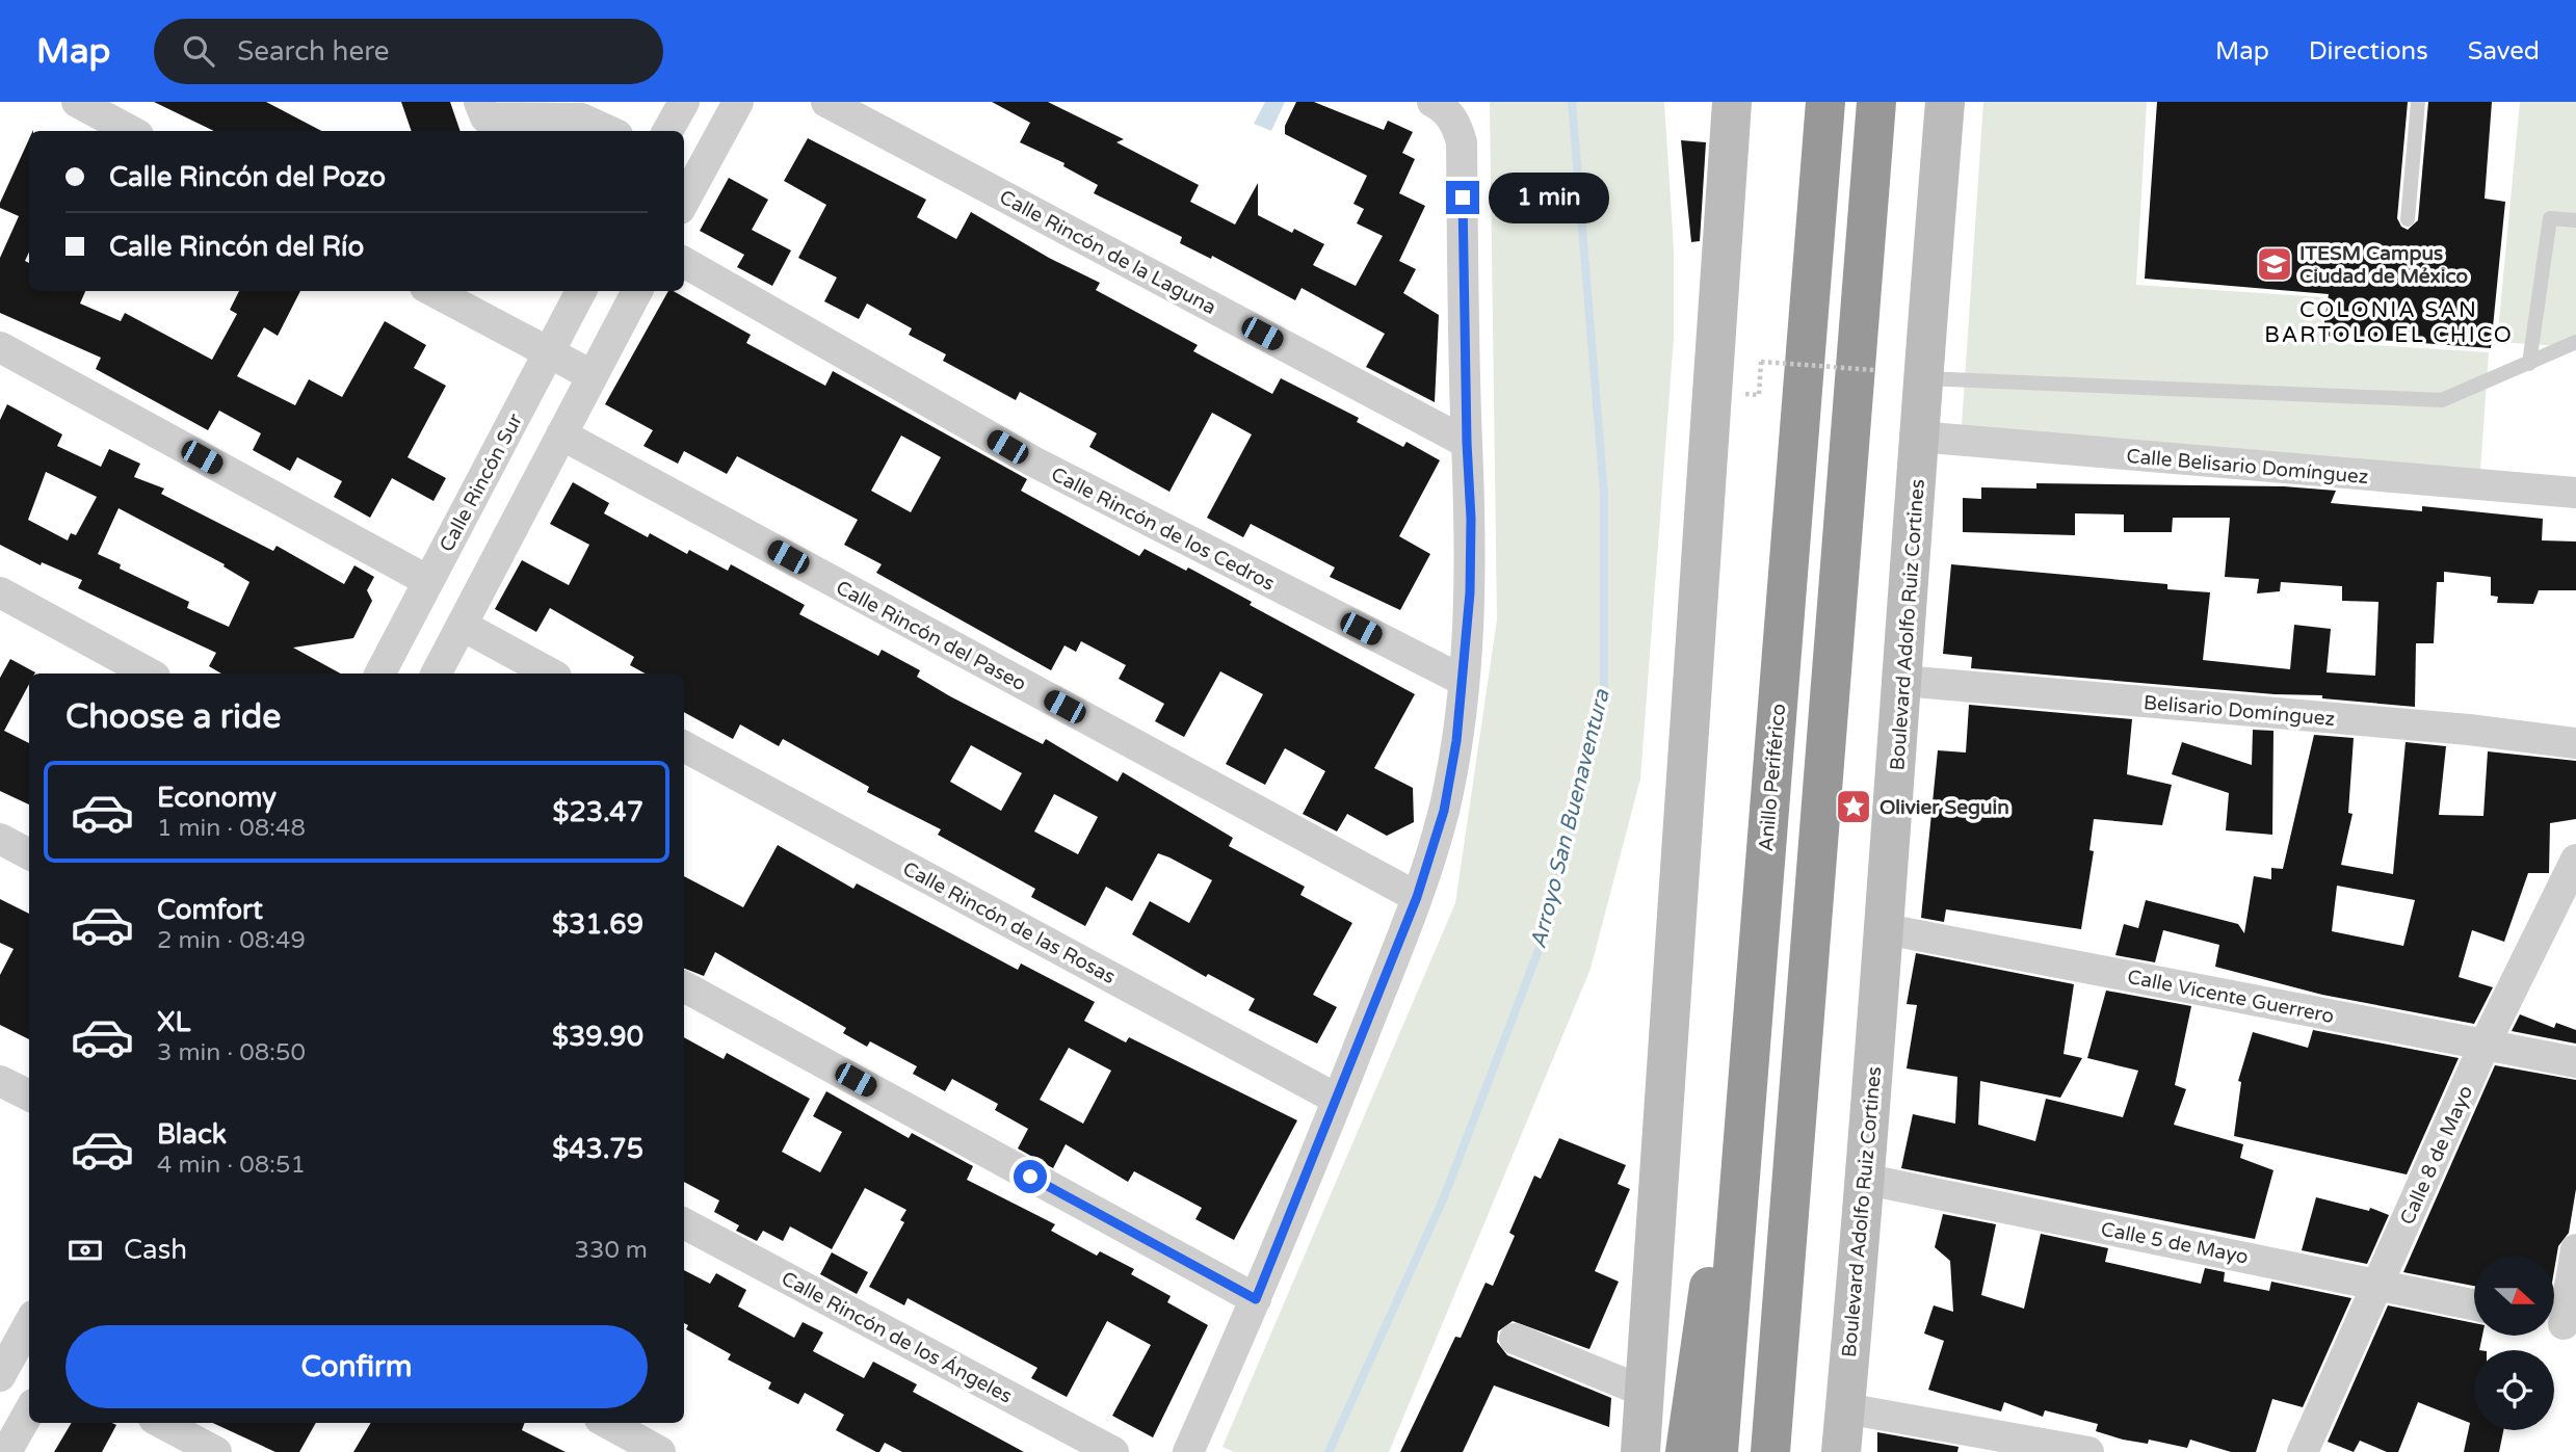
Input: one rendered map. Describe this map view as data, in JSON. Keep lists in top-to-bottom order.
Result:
{
  "streets": {
    "highway": ["Anillo Periférico"],
    "main road": ["Boulevard Adolfo Ruiz Cortines"],
    "street": [
      "Calle Rincón de la Laguna",
      "Calle Belisario Domínguez",
      "Calle Rincón Sur",
      "Calle Rincón de los Cedros",
      "Calle Rincón del Paseo",
      "Belisario Domínguez",
      "Calle Rincón de las Rosas",
      "Calle Vicente Guerrero",
      "Calle 8 de Mayo",
      "Calle 5 de Mayo",
      "Calle Rincón de los Ángeles"
    ]
  },
  "crossings": [
    ["Calle Belisario Domínguez", "Boulevard Adolfo Ruiz Cortines"],
    ["Boulevard Adolfo Ruiz Cortines", "Belisario Domínguez"],
    ["Boulevard Adolfo Ruiz Cortines", "Calle Vicente Guerrero"],
    ["Boulevard Adolfo Ruiz Cortines", "Calle 5 de Mayo"],
    ["Calle Vicente Guerrero", "Calle 8 de Mayo"],
    ["Calle 8 de Mayo", "Calle 5 de Mayo"]
  ],
  "districts": ["COLONIA SAN BARTOLO EL CHICO"],
  "water": ["Arroyo San Buenaventura"],
  "places": {
    "school or university": ["ITESM Campus Ciudad de México"],
    "place": ["Olivier Seguin"]
  },
  "north": "right",
  "page": {
    "header": "Map",
    "search": "Search here",
    "nav": ["Map", "Directions", "Saved"],
    "banner": ["Calle Rincón del Pozo", "Calle Rincón del Río"],
    "bubble": "1 min",
    "heading": "Choose a ride",
    "list": [
      {
        "name": "Economy",
        "note": "1 min · 08:48",
        "value": "$23.47"
      },
      {
        "name": "Comfort",
        "note": "2 min · 08:49",
        "value": "$31.69"
      },
      {
        "name": "XL",
        "note": "3 min · 08:50",
        "value": "$39.90"
      },
      {
        "name": "Black",
        "note": "4 min · 08:51",
        "value": "$43.75"
      }
    ],
    "pay": ["Cash", "330 m"],
    "buttons": "Confirm"
  }
}
